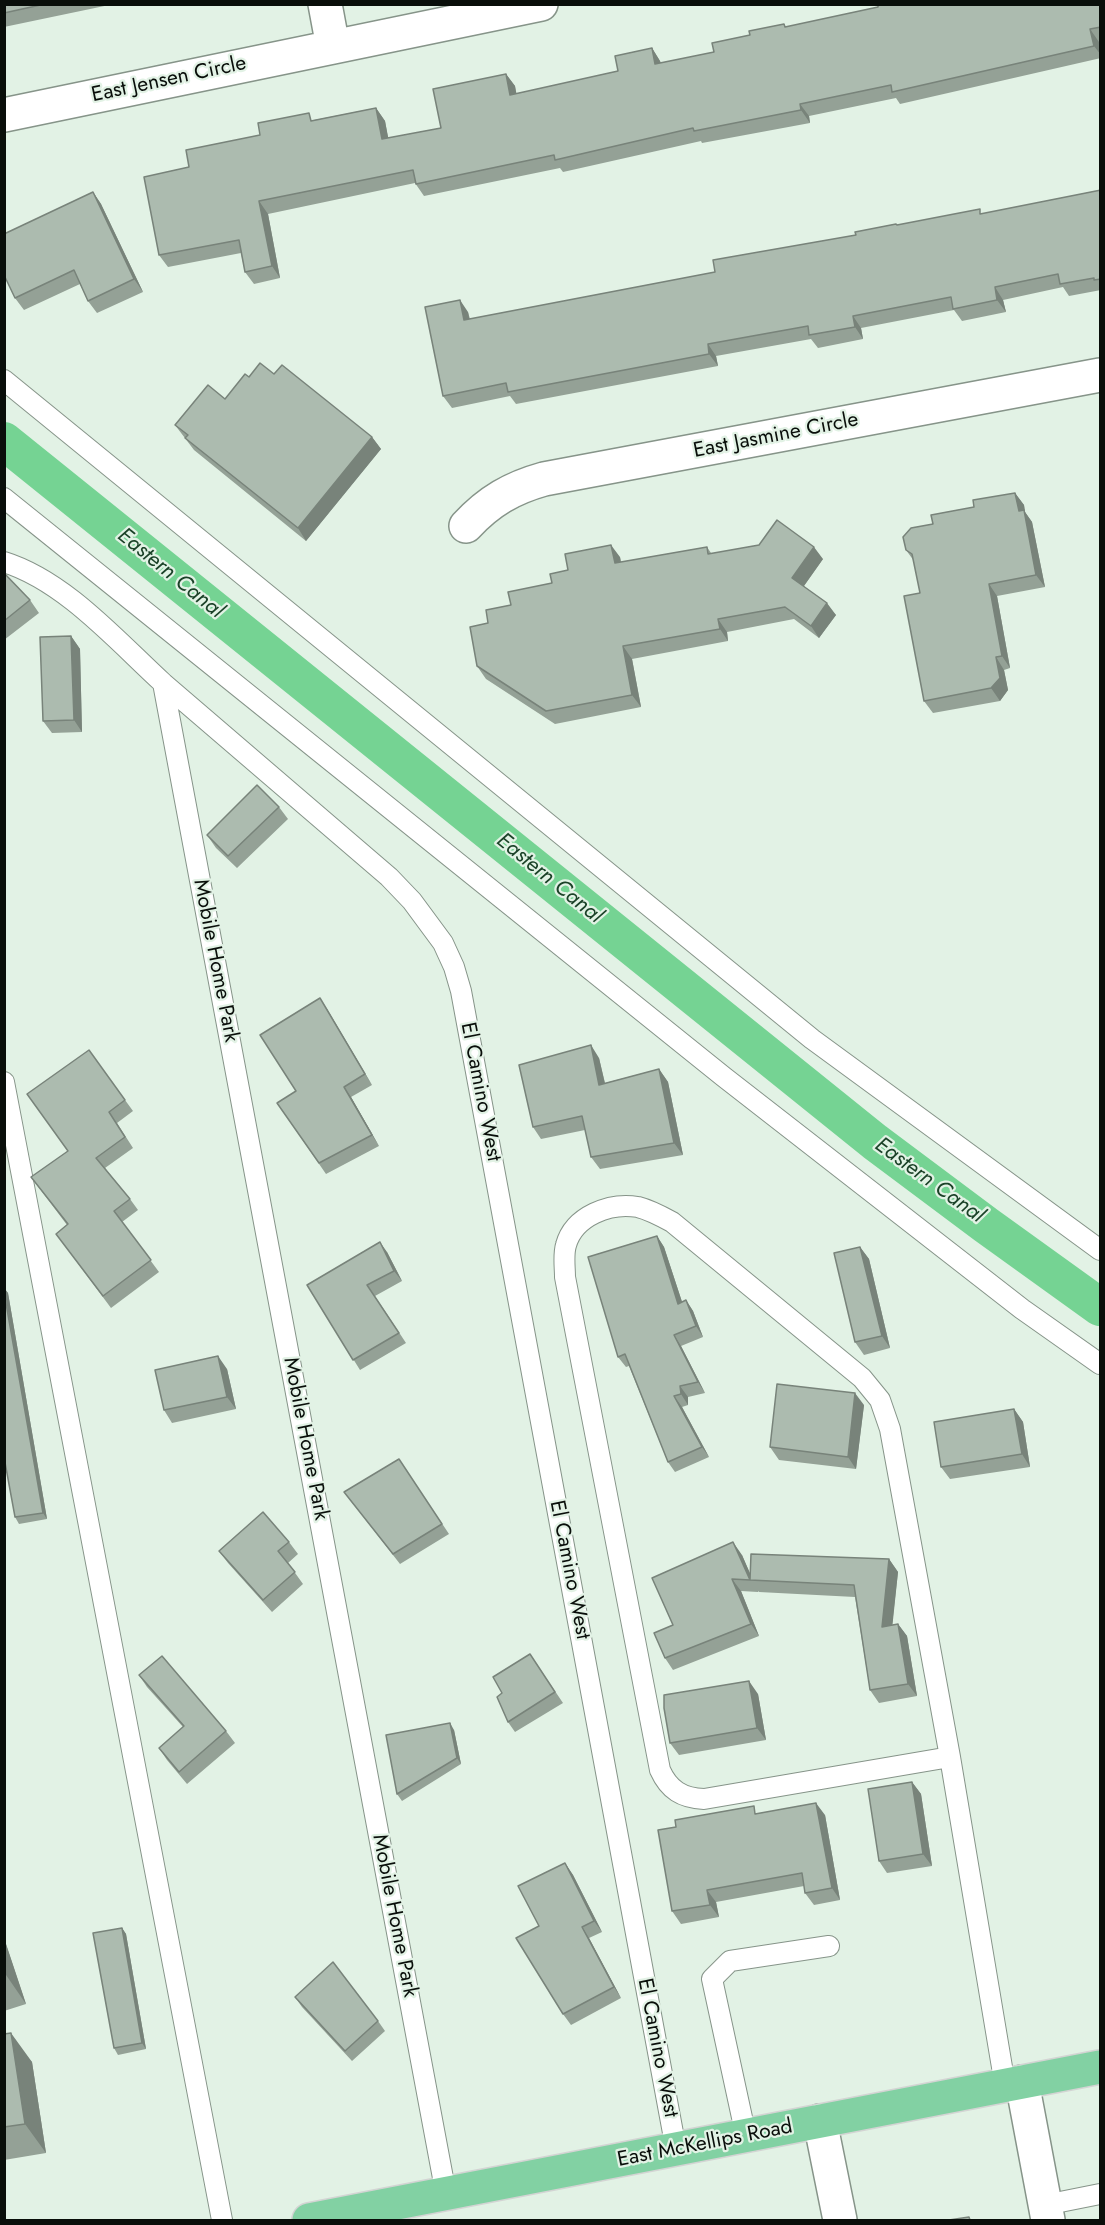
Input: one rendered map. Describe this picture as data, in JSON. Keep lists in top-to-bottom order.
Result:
{
  "streets": {
    "main road": ["East McKellips Road"],
    "street": ["East Jensen Circle", "East Jasmine Circle"],
    "lane": ["Mobile Home Park", "El Camino West"]
  },
  "crossings": [
    ["Mobile Home Park", "El Camino West"],
    ["Mobile Home Park", "East McKellips Road"],
    ["El Camino West", "East McKellips Road"]
  ],
  "water": ["Eastern Canal"]
}
